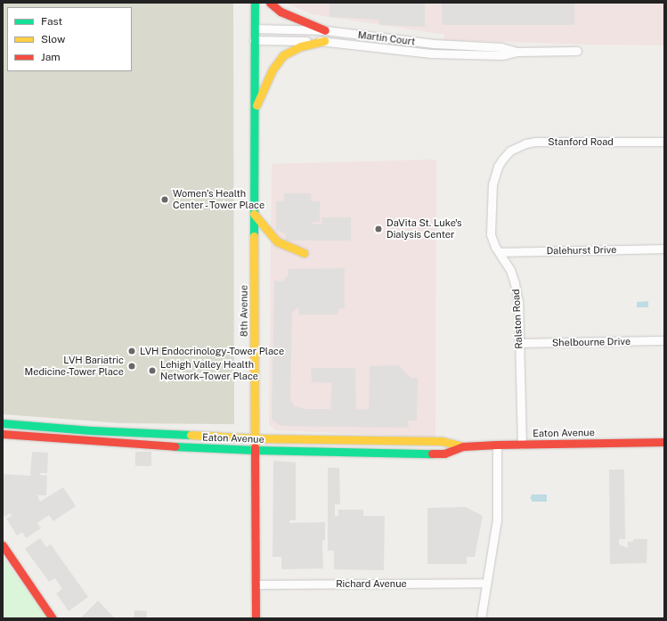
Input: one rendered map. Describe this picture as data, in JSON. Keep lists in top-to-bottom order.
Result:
{
  "streets": {
    "street": [
      "Martin Court",
      "Stanford Road",
      "Dalehurst Drive",
      "8th Avenue",
      "Ralston Road",
      "Shelbourne Drive",
      "Eaton Avenue",
      "Richard Avenue"
    ]
  },
  "crossings": [
    ["Martin Court", "8th Avenue"],
    ["Stanford Road", "Ralston Road"],
    ["Dalehurst Drive", "Ralston Road"],
    ["8th Avenue", "Eaton Avenue"],
    ["8th Avenue", "Richard Avenue"],
    ["Ralston Road", "Shelbourne Drive"],
    ["Ralston Road", "Eaton Avenue"]
  ],
  "places": [
    "Women’s Health Center - Tower Place",
    "DaVita St. Luke's Dialysis Center",
    "LVH Endocrinology-Tower Place",
    "LVH Bariatric Medicine-Tower Place",
    "Lehigh Valley Health Network–Tower Place"
  ],
  "legend": ["Fast", "Slow", "Jam"]
}
